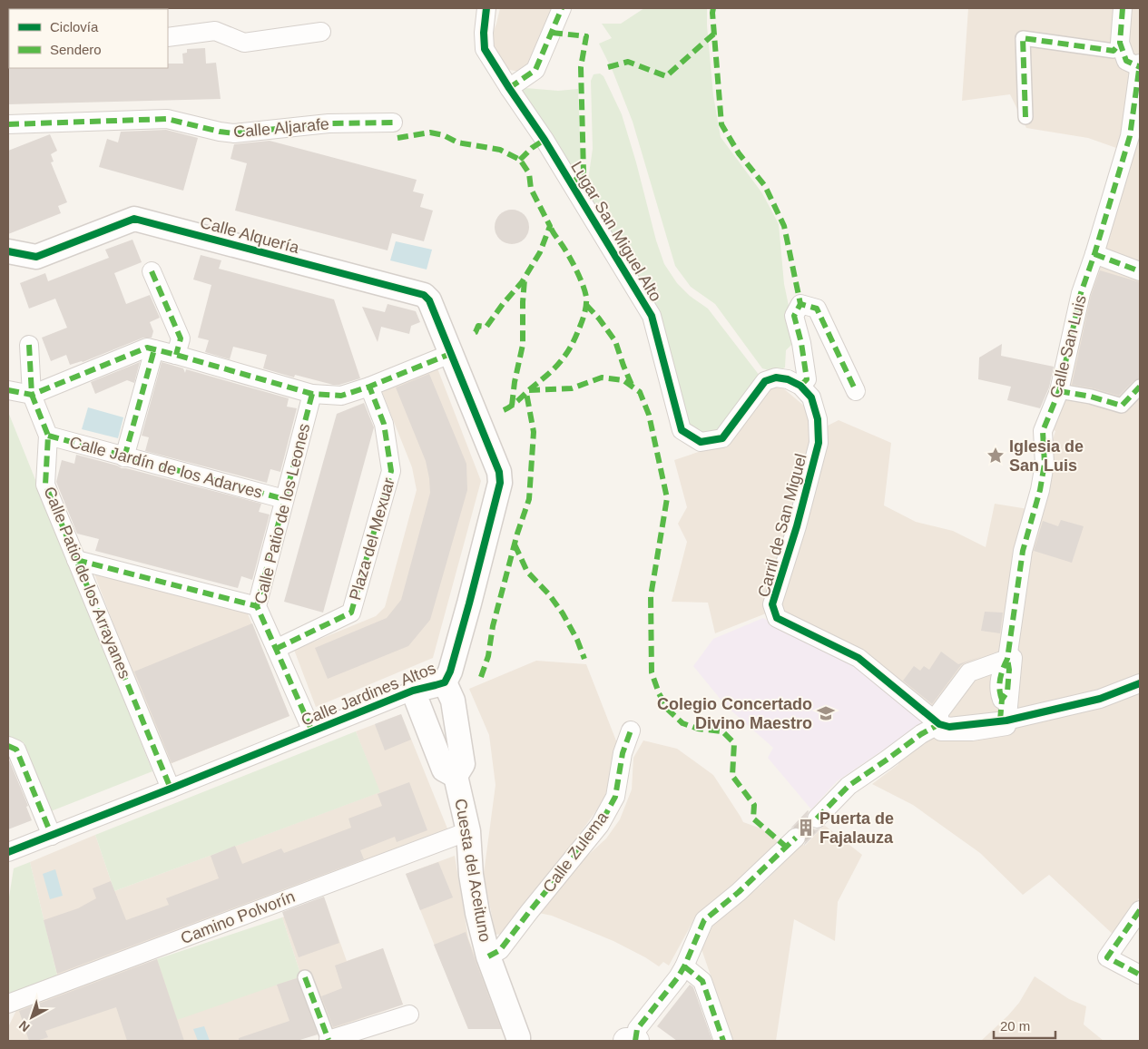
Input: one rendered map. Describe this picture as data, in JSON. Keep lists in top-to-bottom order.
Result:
{
  "streets": {
    "street": [
      "Calle Aljarafe",
      "Lugar San Miguel Alto",
      "Calle Alquería",
      "Calle San Luis",
      "Calle Jardín de los Adarves",
      "Calle Patio de los Leones",
      "Carril de San Miguel",
      "Plaza del Mexuar",
      "Calle Patio de los Arrayanes",
      "Calle Jardines Altos",
      "Calle Zulema",
      "Cuesta del Aceituno",
      "Camino Polvorín"
    ]
  },
  "crossings": [
    ["Lugar San Miguel Alto", "Carril de San Miguel"],
    ["Calle Alquería", "Calle Jardines Altos"],
    ["Calle Jardín de los Adarves", "Calle Patio de los Leones"],
    ["Calle Jardín de los Adarves", "Calle Patio de los Arrayanes"],
    ["Calle Patio de los Leones", "Plaza del Mexuar"],
    ["Calle Patio de los Leones", "Calle Jardines Altos"],
    ["Calle Patio de los Arrayanes", "Calle Jardines Altos"],
    ["Calle Jardines Altos", "Cuesta del Aceituno"],
    ["Calle Zulema", "Cuesta del Aceituno"],
    ["Cuesta del Aceituno", "Camino Polvorín"]
  ],
  "places": {
    "place": ["Iglesia de San Luis"],
    "school or university": ["Colegio Concertado Divino Maestro"],
    "building": ["Puerta de Fajalauza"]
  },
  "legend": ["Ciclovía", "Sendero"],
  "scale_bar": "20 m",
  "north": "bottom left"
}
